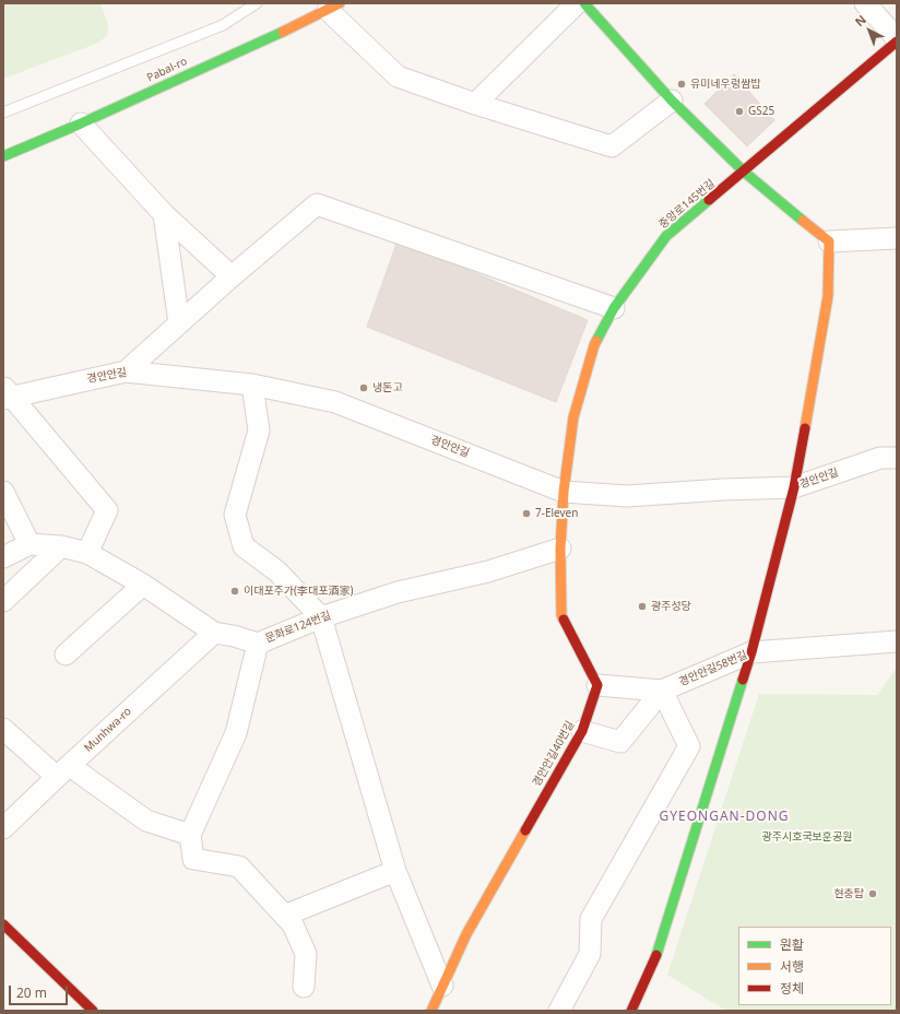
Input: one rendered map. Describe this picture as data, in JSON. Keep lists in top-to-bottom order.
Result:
{
  "streets": {
    "street": [
      "Pabal-ro",
      "중앙로145번길",
      "경안안길",
      "문화로124번길",
      "경안안길58번길",
      "Munhwa-ro",
      "경안안길40번길"
    ]
  },
  "crossings": [
    ["중앙로145번길", "경안안길"],
    ["문화로124번길", "Munhwa-ro"],
    ["경안안길58번길", "경안안길40번길"]
  ],
  "districts": ["GYEONGAN-DONG"],
  "parks": ["광주시호국보훈공원"],
  "places": [
    "유미네우렁쌈밥",
    "GS25",
    "냉돈고",
    "7-Eleven",
    "이대포주가(李대포酒家)",
    "광주성당",
    "현충탑"
  ],
  "legend": ["원활", "서행", "정체"],
  "scale_bar": "20 m",
  "north": "top left"
}
